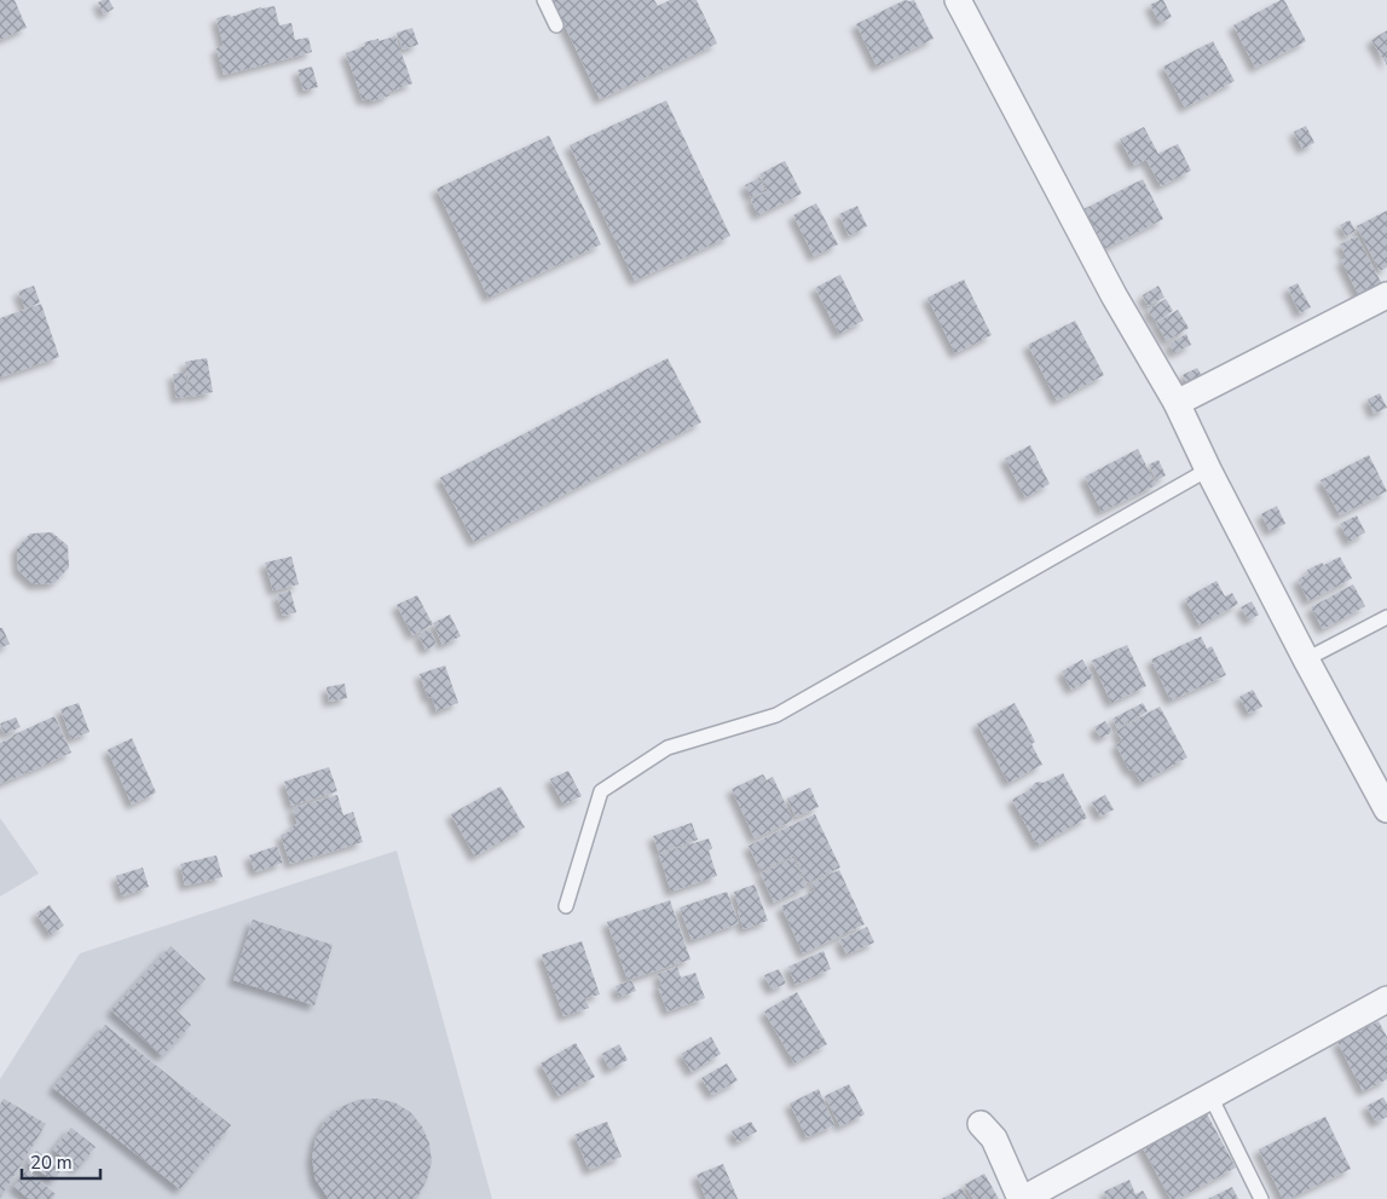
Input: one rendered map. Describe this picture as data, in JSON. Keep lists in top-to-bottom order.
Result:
{
  "scale_bar": "20 m"
}
